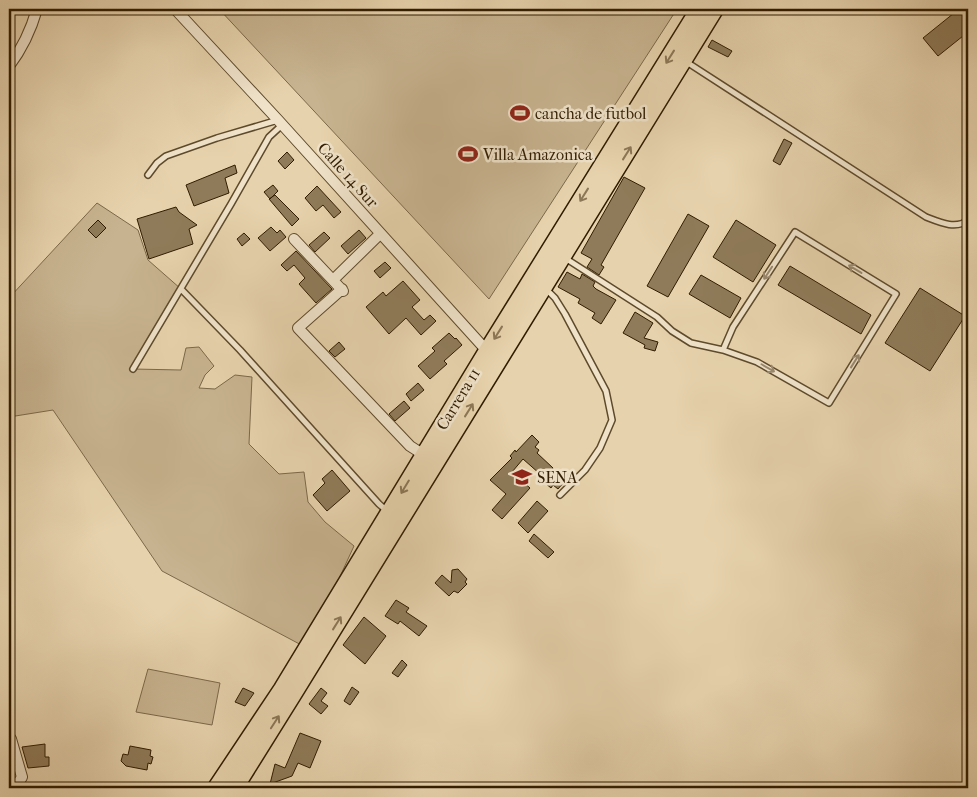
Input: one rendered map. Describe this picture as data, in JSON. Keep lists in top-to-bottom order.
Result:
{
  "streets": {
    "main road": ["Carrera 11"],
    "street": ["Calle 14 Sur"]
  },
  "crossings": [
    ["Calle 14 Sur", "Carrera 11"]
  ],
  "places": {
    "sports": ["cancha de futbol", "Villa Amazonica"],
    "school or university": ["SENA"]
  }
}
